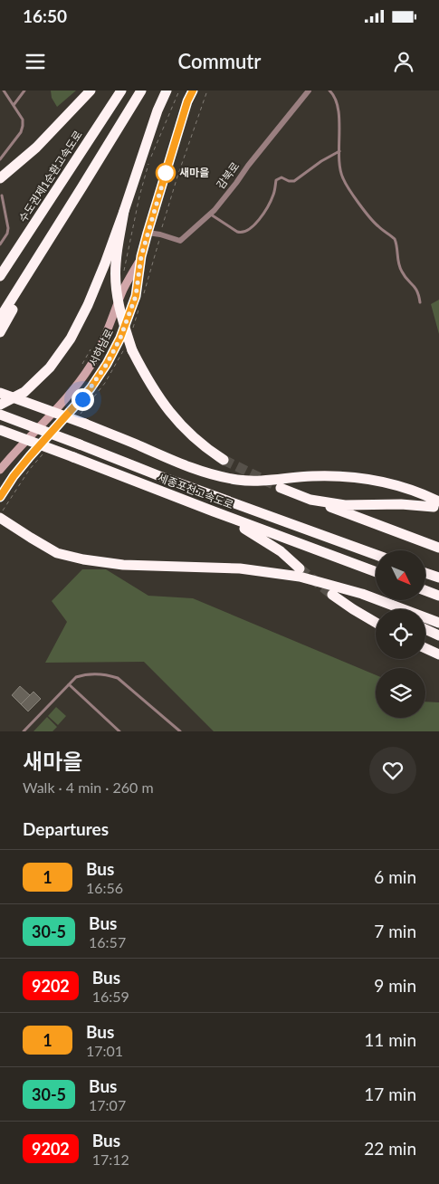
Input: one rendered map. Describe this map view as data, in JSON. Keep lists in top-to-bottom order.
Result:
{
  "streets": {
    "highway": ["수도권제1순환고속도로", "세종포천고속도로"],
    "main road": ["서하남로"],
    "street": ["감북로"]
  },
  "crossings": [
    ["감북로", "서하남로"]
  ],
  "places": ["새마을"],
  "lines": ["bus line 1"],
  "north": "bottom right",
  "page": {
    "status": "16:50",
    "header": "Commutr",
    "heading": [
      ["새마을", "Walk · 4 min · 260 m"],
      "Departures"
    ],
    "list": [
      {
        "mark": "1",
        "name": "Bus",
        "note": "16:56",
        "value": "6 min"
      },
      {
        "mark": "30-5",
        "name": "Bus",
        "note": "16:57",
        "value": "7 min"
      },
      {
        "mark": "9202",
        "name": "Bus",
        "note": "16:59",
        "value": "9 min"
      },
      {
        "mark": "1",
        "name": "Bus",
        "note": "17:01",
        "value": "11 min"
      },
      {
        "mark": "30-5",
        "name": "Bus",
        "note": "17:07",
        "value": "17 min"
      },
      {
        "mark": "9202",
        "name": "Bus",
        "note": "17:12",
        "value": "22 min"
      }
    ]
  }
}
